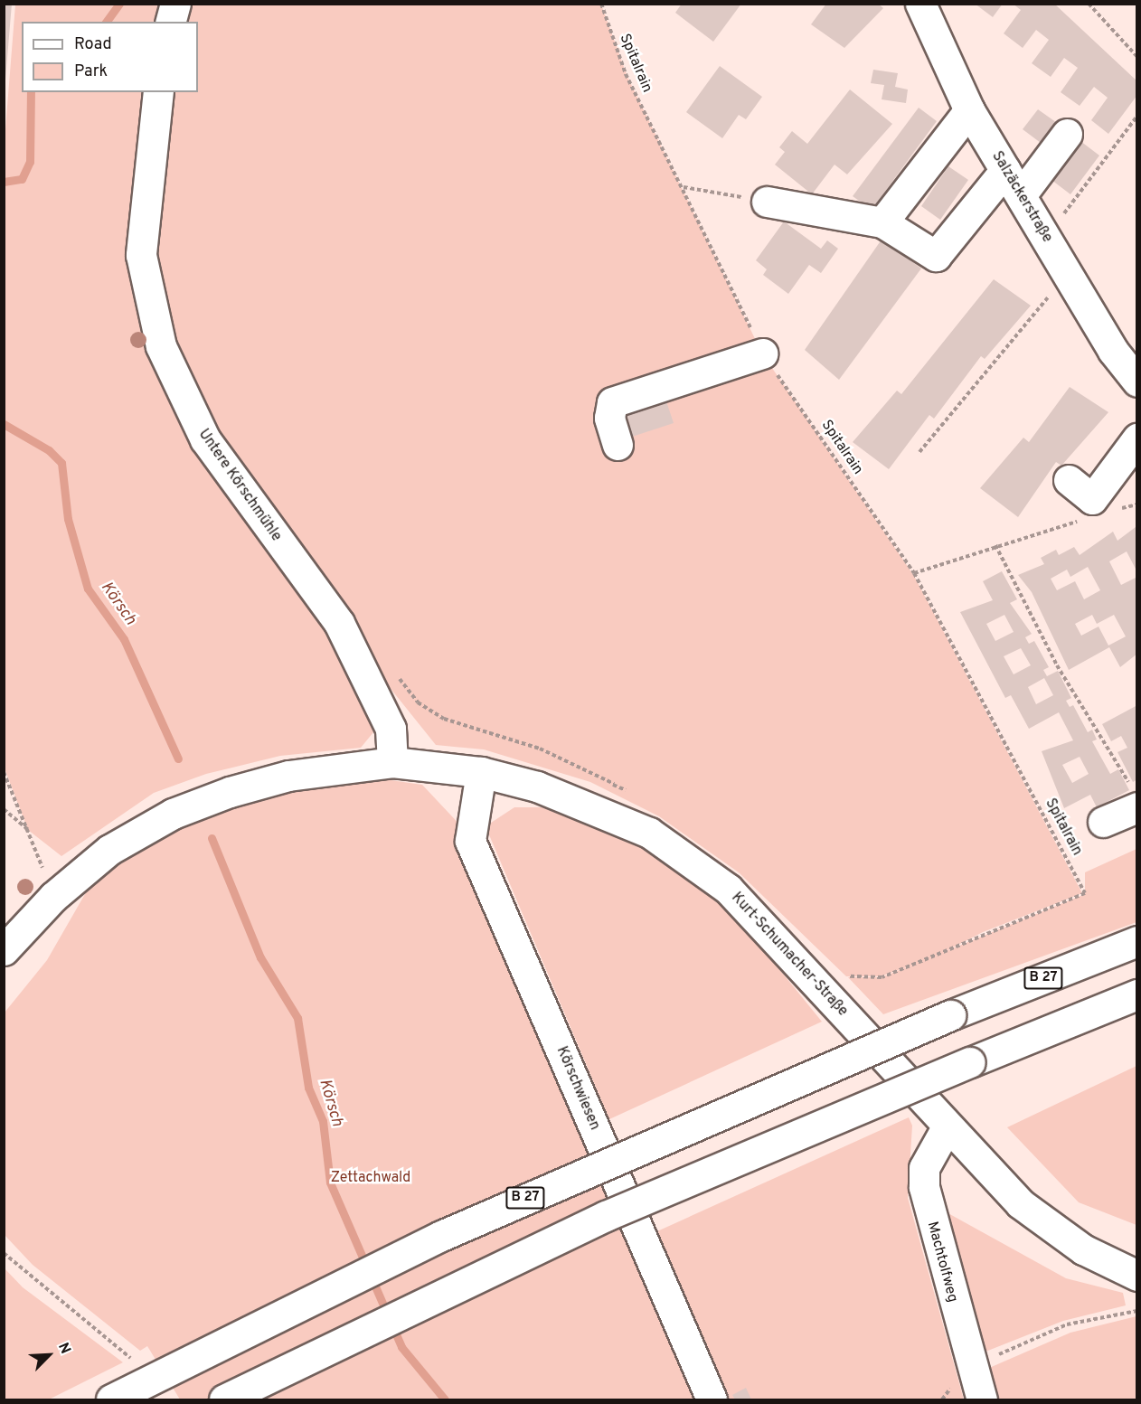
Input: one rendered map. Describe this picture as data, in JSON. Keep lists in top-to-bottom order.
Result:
{
  "streets": {
    "main road": [
      "Salzäckerstraße",
      "Untere Körschmühle",
      "Kurt-Schumacher-Straße",
      "B 27",
      "Körschwiesen",
      "Machtolfweg"
    ],
    "path": ["Spitalrain"]
  },
  "crossings": [
    ["Spitalrain", "Kurt-Schumacher-Straße"],
    ["Untere Körschmühle", "Kurt-Schumacher-Straße"],
    ["Kurt-Schumacher-Straße", "Körschwiesen"],
    ["Kurt-Schumacher-Straße", "Machtolfweg"]
  ],
  "water": ["Körsch"],
  "parks": ["Zettachwald"],
  "legend": ["Road", "Park"],
  "north": "top right"
}
